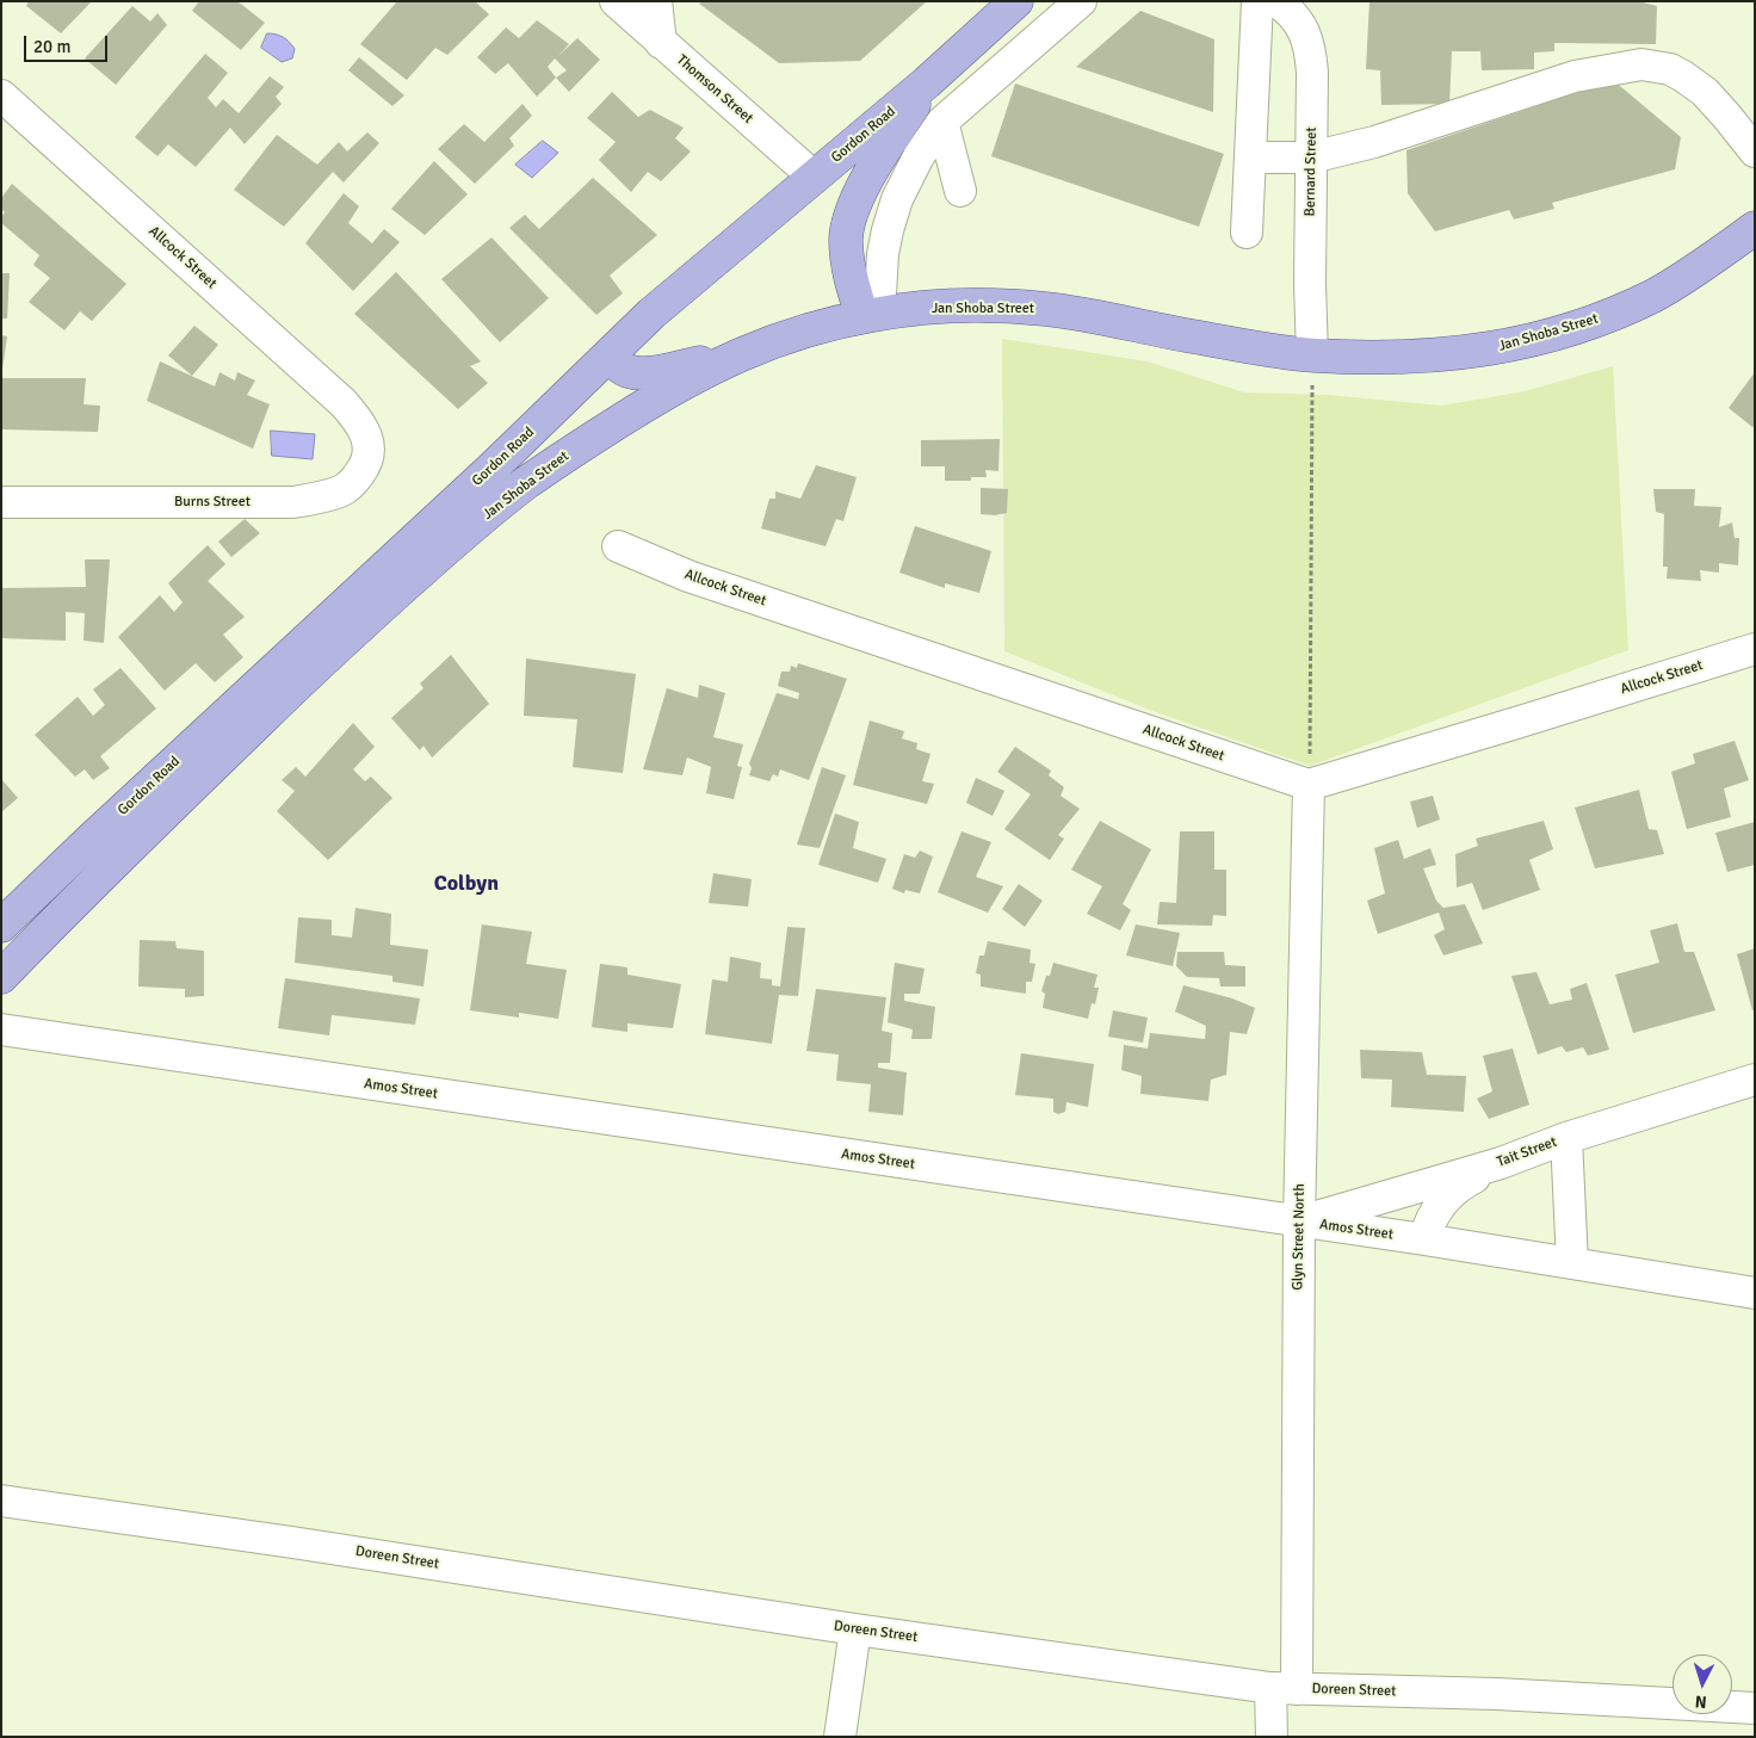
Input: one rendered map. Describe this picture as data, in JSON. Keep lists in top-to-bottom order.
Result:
{
  "streets": {
    "main road": ["Gordon Road", "Jan Shoba Street"],
    "street": [
      "Thomson Street",
      "Bernard Street",
      "Allcock Street",
      "Burns Street",
      "Amos Street",
      "Tait Street",
      "Glyn Street North",
      "Doreen Street"
    ]
  },
  "crossings": [
    ["Thomson Street", "Gordon Road"],
    ["Gordon Road", "Jan Shoba Street"],
    ["Bernard Street", "Jan Shoba Street"],
    ["Allcock Street", "Burns Street"],
    ["Allcock Street", "Glyn Street North"],
    ["Amos Street", "Tait Street"],
    ["Amos Street", "Glyn Street North"],
    ["Tait Street", "Glyn Street North"],
    ["Glyn Street North", "Doreen Street"]
  ],
  "districts": ["Colbyn"],
  "scale_bar": "20 m",
  "north": "bottom"
}
